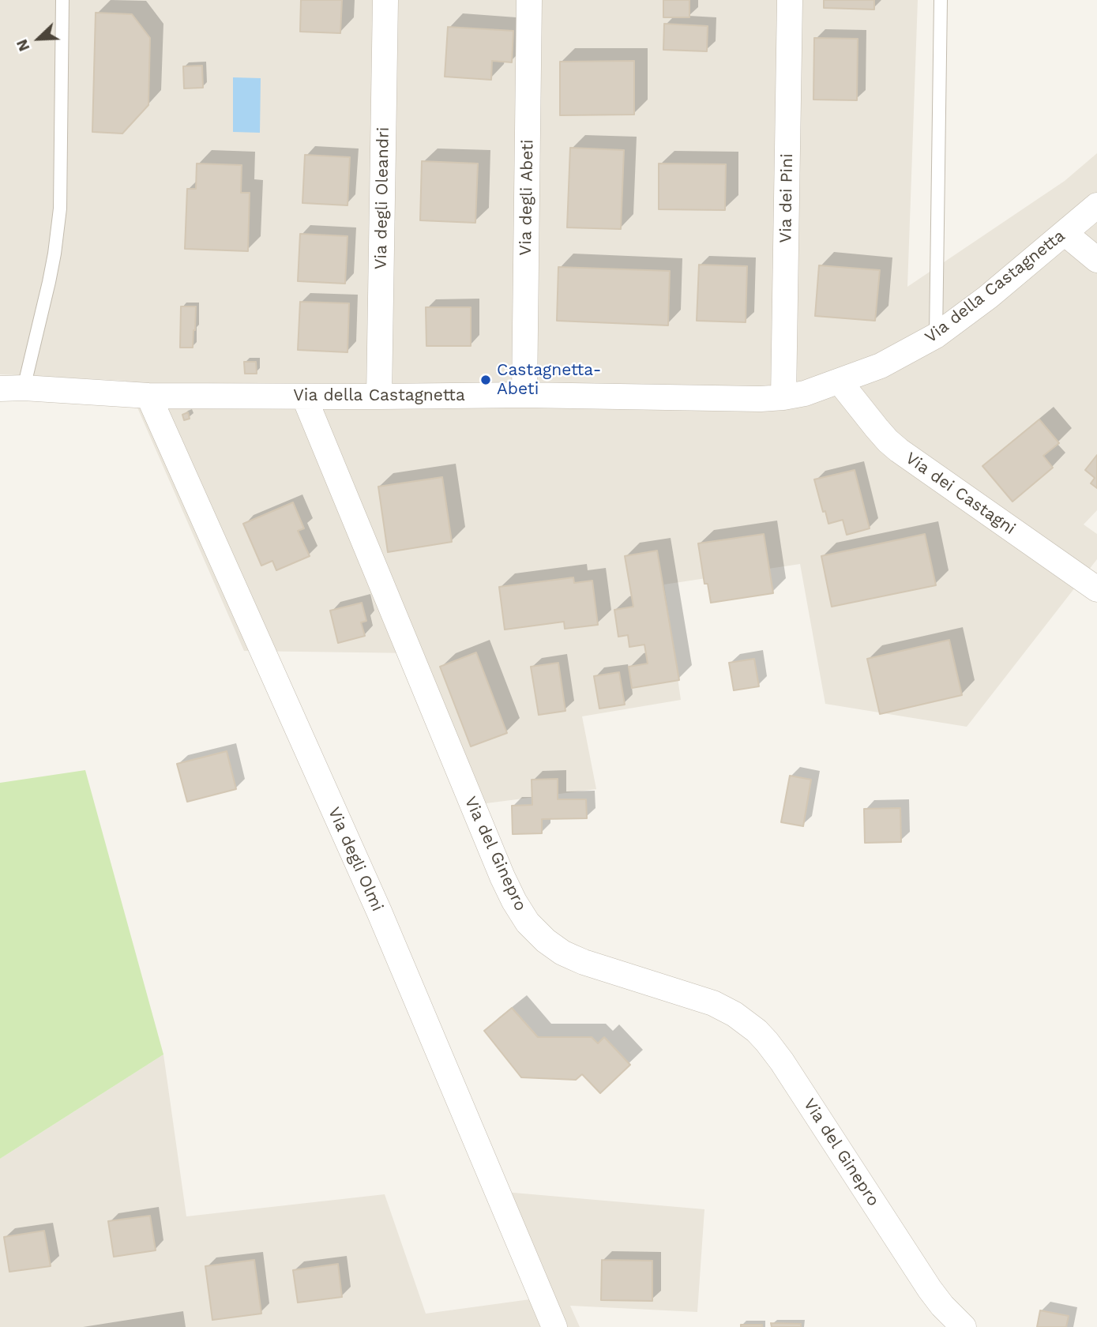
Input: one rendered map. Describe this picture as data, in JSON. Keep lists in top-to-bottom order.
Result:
{
  "streets": {
    "street": [
      "Via degli Abeti",
      "Via degli Oleandri",
      "Via dei Pini",
      "Via della Castagnetta",
      "Via dei Castagni",
      "Via del Ginepro",
      "Via degli Olmi"
    ]
  },
  "crossings": [
    ["Via degli Abeti", "Via della Castagnetta"],
    ["Via degli Oleandri", "Via della Castagnetta"],
    ["Via dei Pini", "Via della Castagnetta"],
    ["Via della Castagnetta", "Via dei Castagni"],
    ["Via della Castagnetta", "Via del Ginepro"],
    ["Via della Castagnetta", "Via degli Olmi"]
  ],
  "places": ["Castagnetta- Abeti"],
  "north": "bottom left"
}
